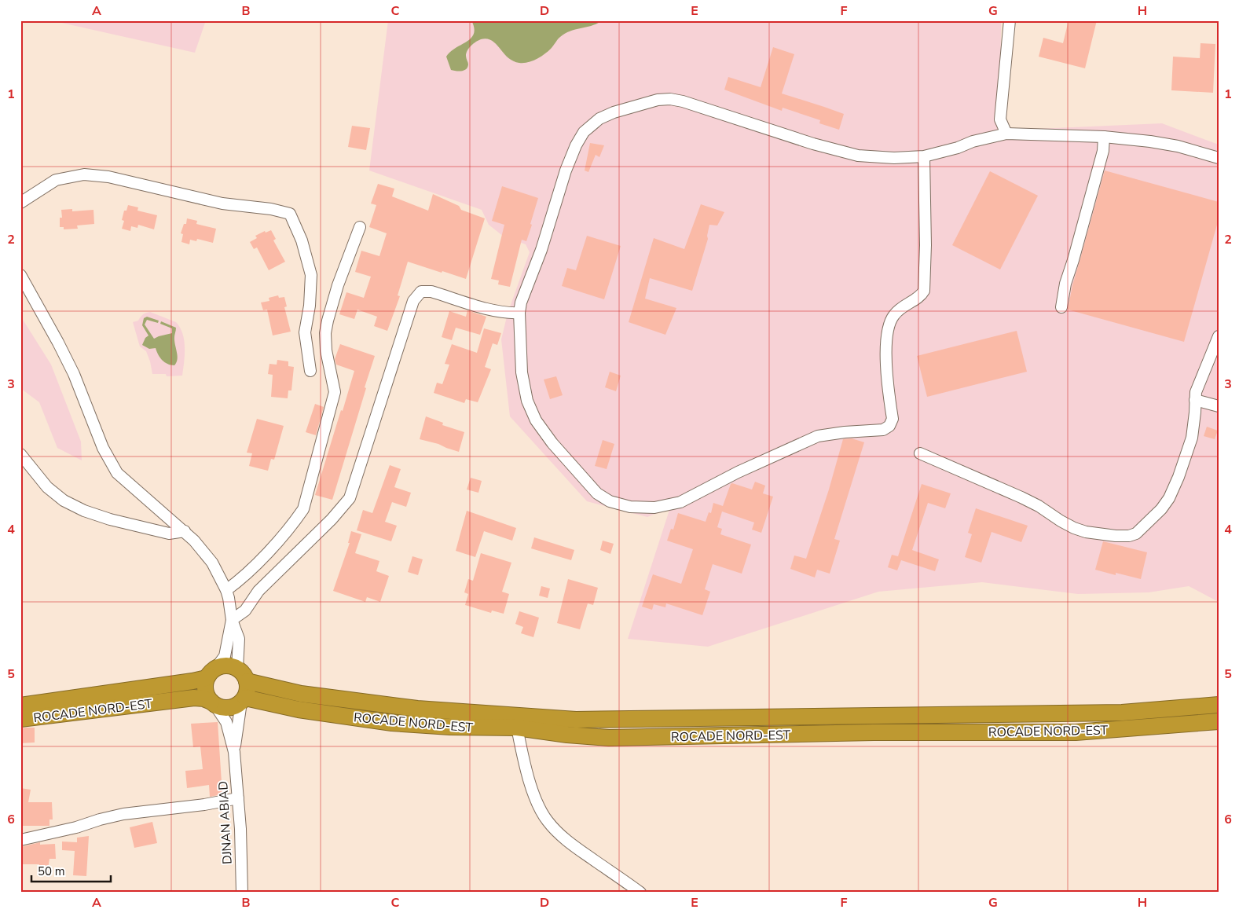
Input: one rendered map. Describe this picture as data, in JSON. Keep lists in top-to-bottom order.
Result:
{
  "streets": {
    "highway": ["ROCADE NORD-EST"],
    "street": ["DJNAN ABIAD"]
  },
  "scale_bar": "50 m",
  "grid": {
    "columns": [
      "A",
      "B",
      "C",
      "D",
      "E",
      "F",
      "G",
      "H"
    ],
    "rows": [
      "1",
      "2",
      "3",
      "4",
      "5",
      "6"
    ]
  }
}
